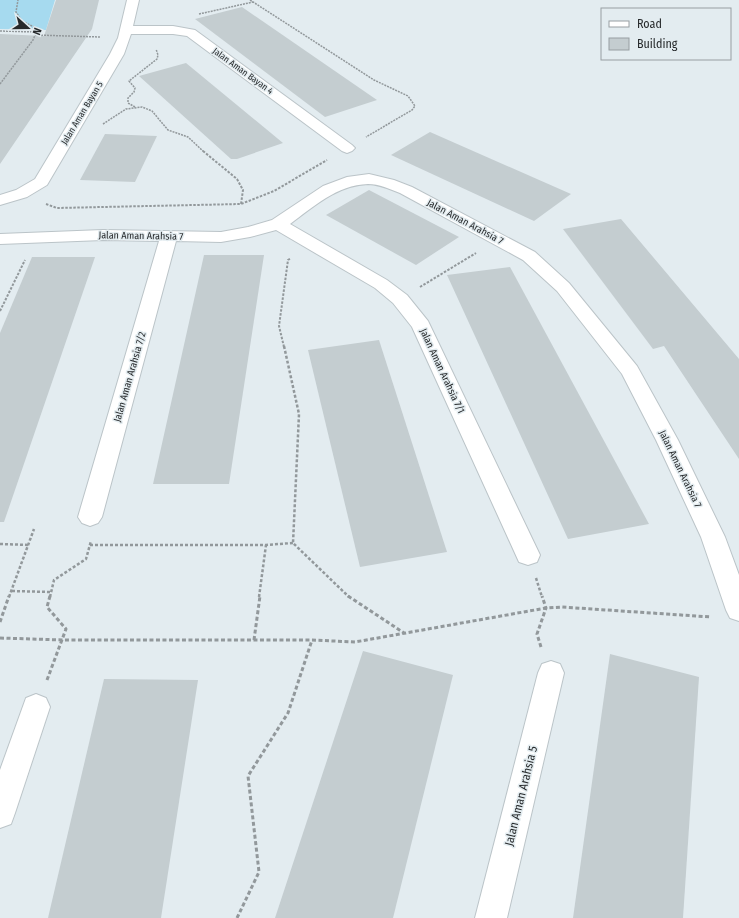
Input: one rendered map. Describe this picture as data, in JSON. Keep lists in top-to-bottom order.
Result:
{
  "streets": {
    "street": [
      "Jalan Aman Bayan 4",
      "Jalan Aman Bayan 5",
      "Jalan Aman Arahsia 7",
      "Jalan Aman Arahsia 7/1",
      "Jalan Aman Arahsia 7/2",
      "Jalan Aman Arahsia 5"
    ]
  },
  "crossings": [
    ["Jalan Aman Bayan 4", "Jalan Aman Bayan 5"],
    ["Jalan Aman Arahsia 7", "Jalan Aman Arahsia 7/1"],
    ["Jalan Aman Arahsia 7", "Jalan Aman Arahsia 7/2"]
  ],
  "legend": ["Road", "Building"],
  "north": "right"
}
